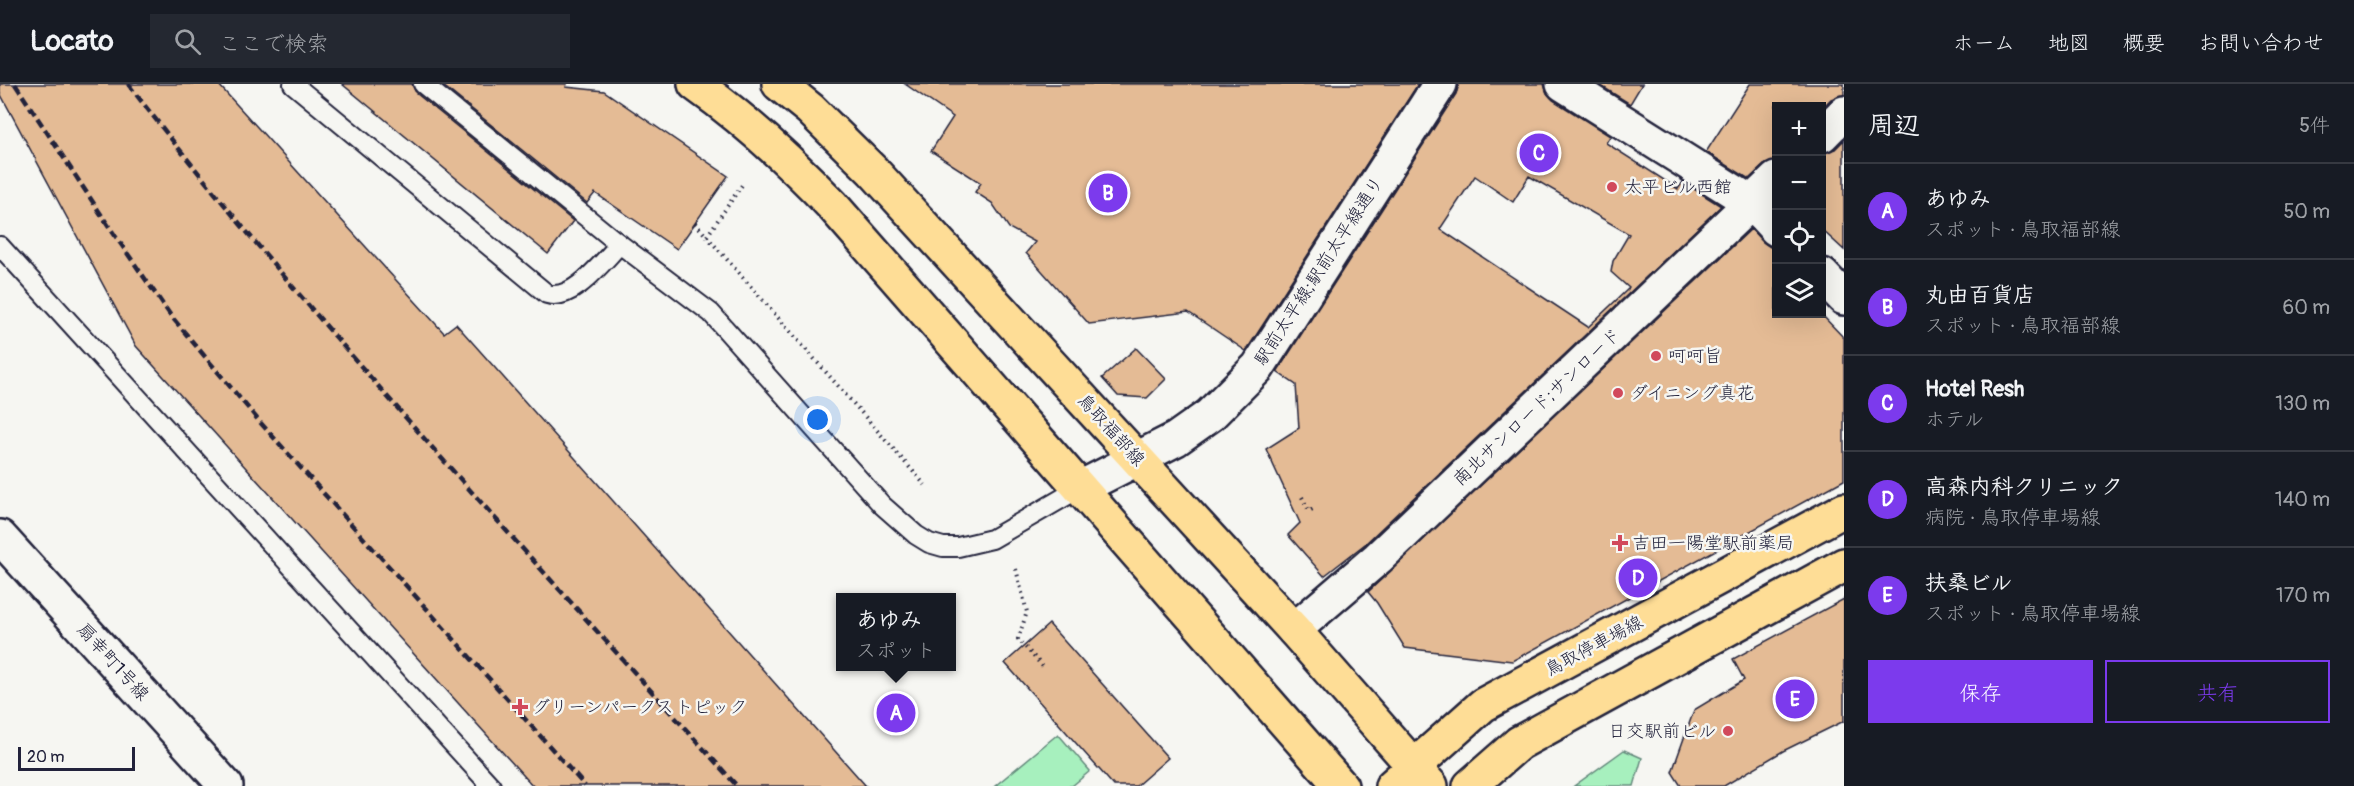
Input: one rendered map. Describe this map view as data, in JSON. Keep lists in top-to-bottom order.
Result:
{
  "streets": {
    "main road": ["鳥取福部線", "鳥取停車場線"],
    "street": ["駅前太平線;駅前太平線通り", "南北サンロード;サンロード", "扇幸町1号線"]
  },
  "crossings": [
    ["駅前太平線;駅前太平線通り", "鳥取福部線"],
    ["南北サンロード;サンロード", "鳥取福部線"],
    ["鳥取福部線", "鳥取停車場線"]
  ],
  "places": {
    "other": [
      "太平ビル西館",
      "呵呵旨",
      "ダイニング真花",
      "日交駅前ビル"
    ],
    "health": ["吉田一陽堂駅前薬局", "グリーンパークストピック"]
  },
  "scale_bar": "20 m",
  "page": {
    "header": "Locato",
    "search": "ここで検索",
    "nav": [
      "ホーム",
      "地図",
      "概要",
      "お問い合わせ"
    ],
    "heading": ["周辺", "5件"],
    "map_buttons": ["+", "−"],
    "pins": [
      "C",
      "B",
      "D",
      "E",
      "A"
    ],
    "list": [
      {
        "mark": "A",
        "name": "あゆみ",
        "note": "スポット · 鳥取福部線",
        "value": "50 m"
      },
      {
        "mark": "B",
        "name": "丸由百貨店",
        "note": "スポット · 鳥取福部線",
        "value": "60 m"
      },
      {
        "mark": "C",
        "name": "Hotel Resh",
        "note": "ホテル",
        "value": "130 m"
      },
      {
        "mark": "D",
        "name": "高森内科クリニック",
        "note": "病院 · 鳥取停車場線",
        "value": "140 m"
      },
      {
        "mark": "E",
        "name": "扶桑ビル",
        "note": "スポット · 鳥取停車場線",
        "value": "170 m"
      }
    ],
    "popup": ["あゆみ", "スポット"],
    "buttons": ["保存", "共有"],
    "scale": "20 m"
  }
}
